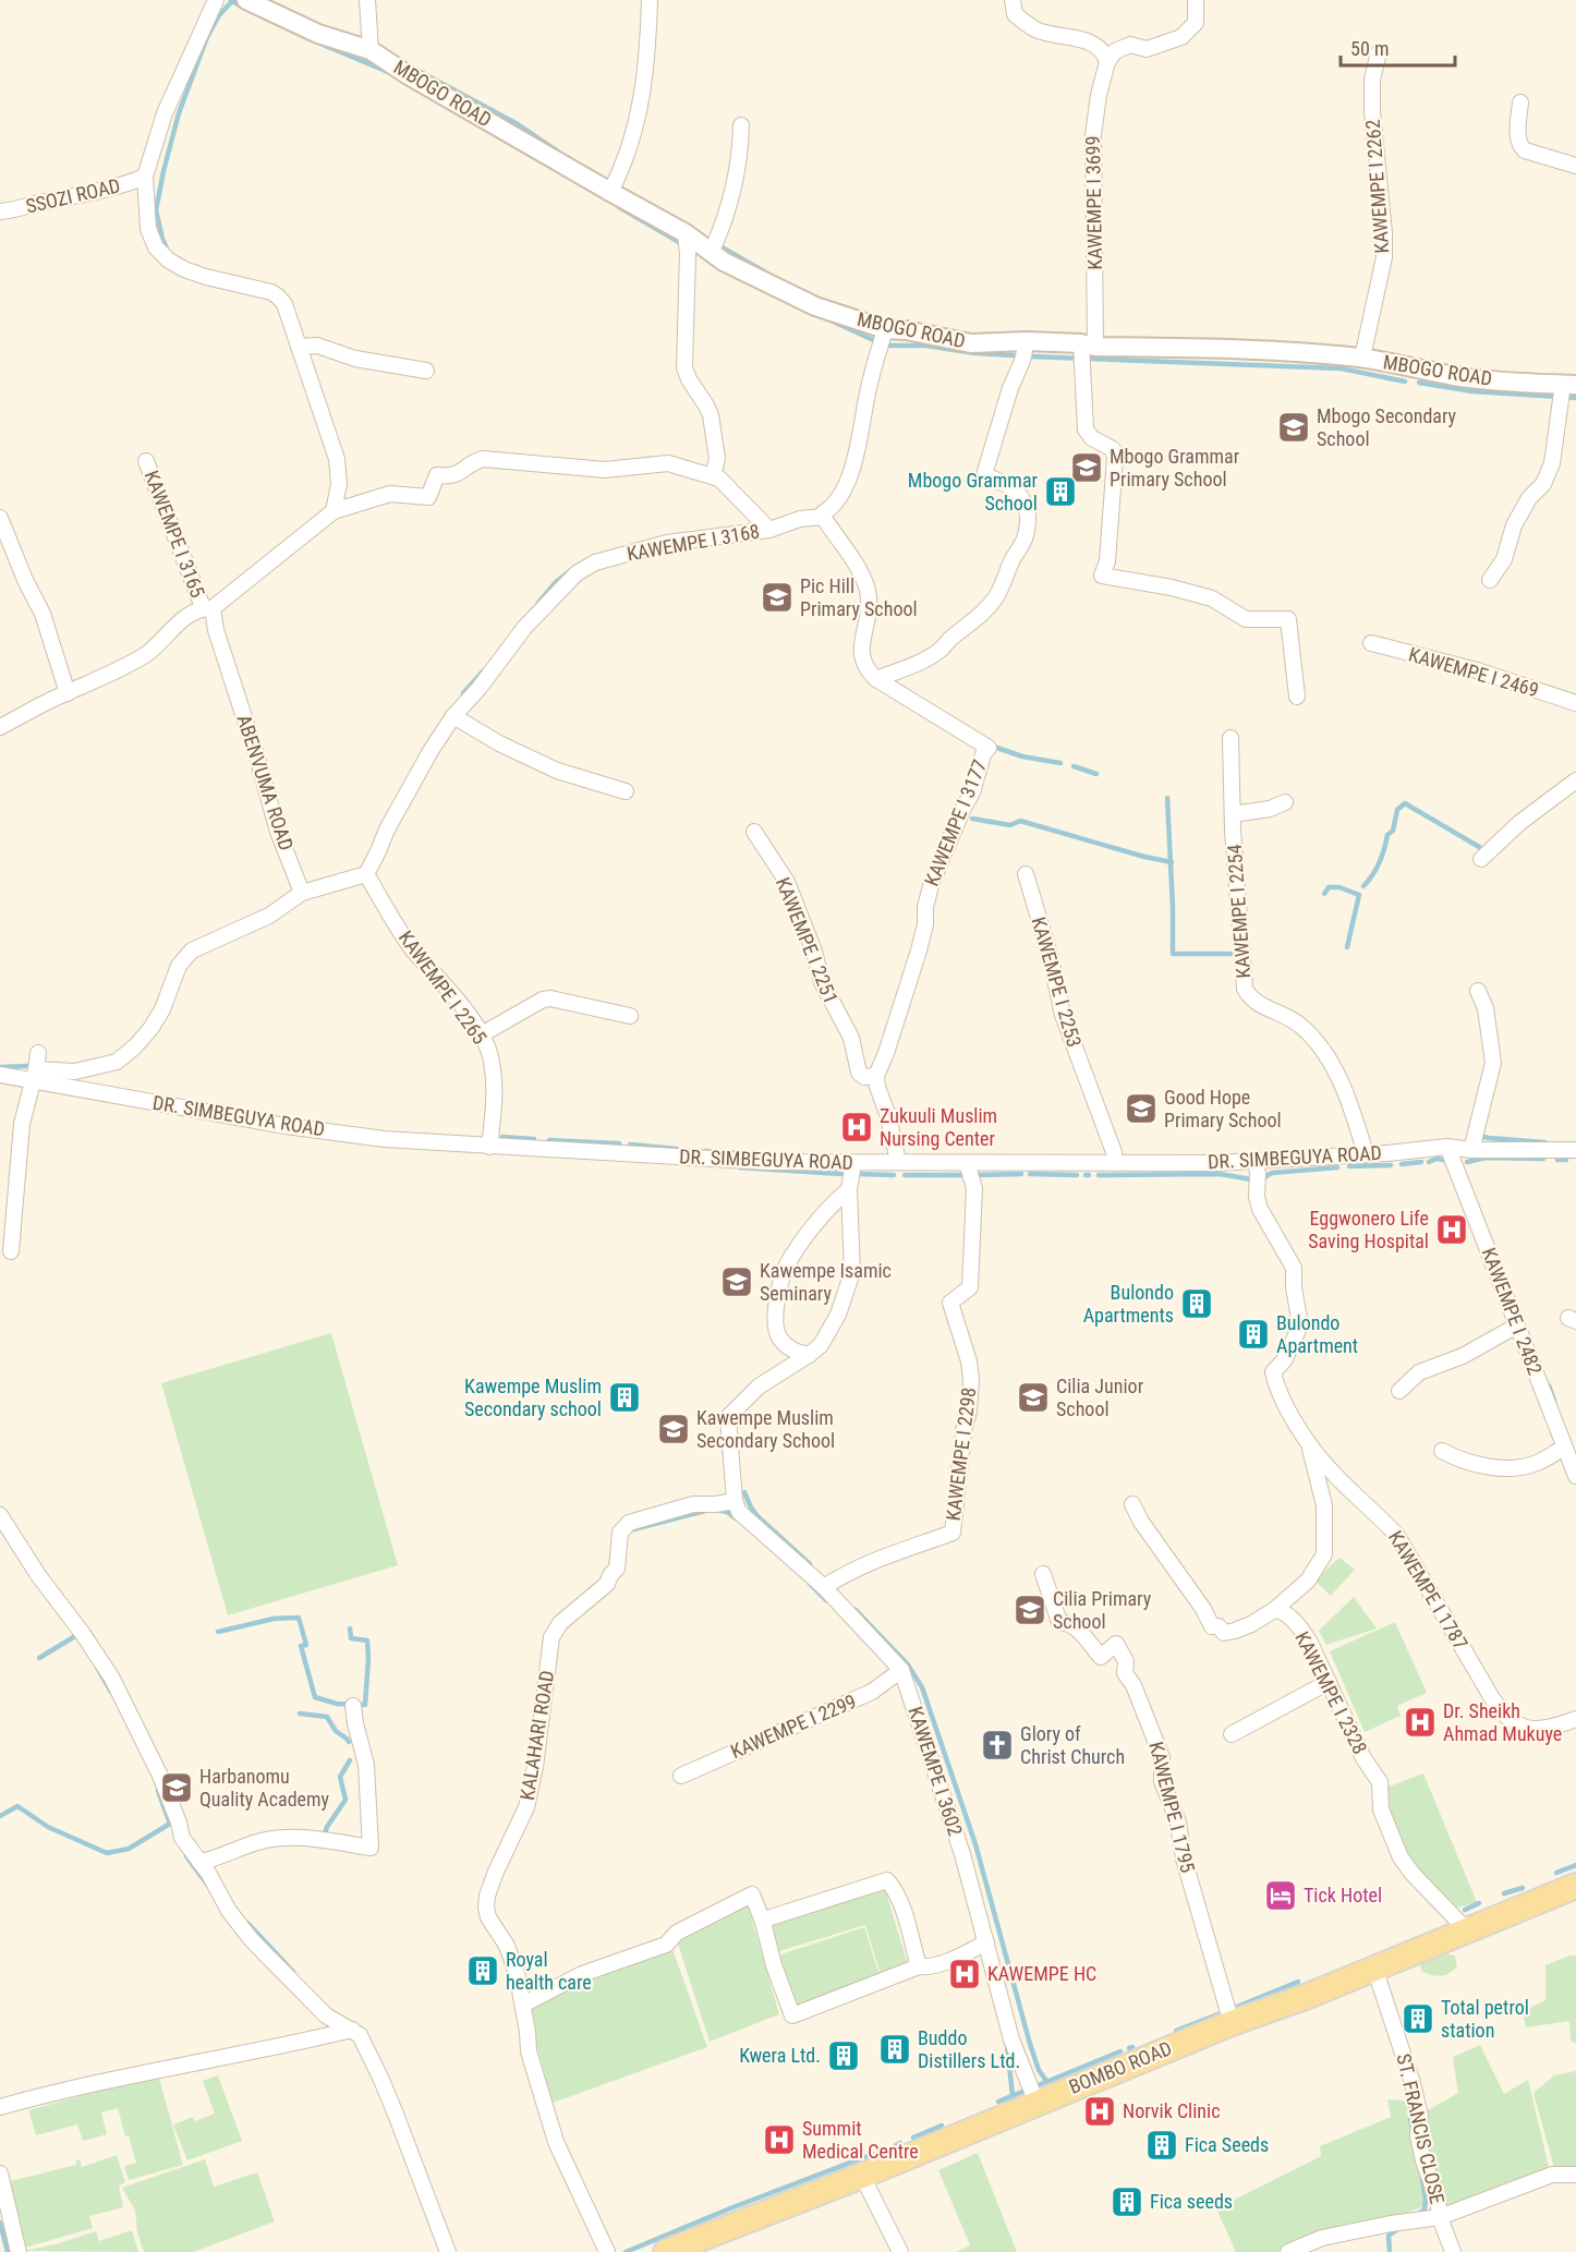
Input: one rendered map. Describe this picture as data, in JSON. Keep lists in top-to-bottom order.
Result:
{
  "streets": {
    "main road": ["BOMBO ROAD"],
    "street": [
      "MBOGO ROAD",
      "KAWEMPE I 2262",
      "SSOZI ROAD",
      "KAWEMPE I 3699",
      "KAWEMPE I 3165",
      "KAWEMPE I 3168",
      "KAWEMPE I 2469",
      "ABENVUMA ROAD",
      "KAWEMPE I 3177",
      "KAWEMPE I 2254",
      "KAWEMPE I 2251",
      "KAWEMPE I 2253",
      "KAWEMPE I 2265",
      "DR. SIMBEGUYA ROAD",
      "KAWEMPE I 2482",
      "KAWEMPE I 2298",
      "KAWEMPE I 1787",
      "KAWEMPE I 2328",
      "KAWEMPE I 2299",
      "KALAHARI ROAD",
      "KAWEMPE I 3602",
      "KAWEMPE I 1795",
      "ST. FRANCIS CLOSE"
    ]
  },
  "crossings": [
    ["MBOGO ROAD", "KAWEMPE I 2262"],
    ["MBOGO ROAD", "KAWEMPE I 3699"],
    ["KAWEMPE I 3165", "ABENVUMA ROAD"],
    ["KAWEMPE I 3168", "KAWEMPE I 2265"],
    ["KAWEMPE I 3177", "KAWEMPE I 2251"],
    ["KAWEMPE I 2254", "DR. SIMBEGUYA ROAD"],
    ["KAWEMPE I 2253", "DR. SIMBEGUYA ROAD"],
    ["KAWEMPE I 2265", "DR. SIMBEGUYA ROAD"],
    ["DR. SIMBEGUYA ROAD", "KAWEMPE I 2482"],
    ["DR. SIMBEGUYA ROAD", "KAWEMPE I 2298"],
    ["DR. SIMBEGUYA ROAD", "KAWEMPE I 1787"],
    ["KAWEMPE I 2298", "KAWEMPE I 3602"],
    ["KAWEMPE I 2328", "BOMBO ROAD"],
    ["KAWEMPE I 2299", "KAWEMPE I 3602"],
    ["KALAHARI ROAD", "KAWEMPE I 3602"],
    ["KAWEMPE I 3602", "BOMBO ROAD"],
    ["KAWEMPE I 1795", "BOMBO ROAD"],
    ["BOMBO ROAD", "ST. FRANCIS CLOSE"]
  ],
  "places": {
    "school or university": [
      "Mbogo Secondary School",
      "Mbogo Grammar Primary School",
      "Pic Hill Primary School",
      "Good Hope Primary School",
      "Kawempe Isamic Seminary",
      "Cilia Junior School",
      "Kawempe Muslim Secondary School",
      "Cilia Primary School",
      "Harbanomu Quality Academy"
    ],
    "building": [
      "Mbogo Grammar School",
      "Bulondo Apartments",
      "Bulondo Apartment",
      "Kawempe Muslim Secondary school",
      "Royal health care",
      "Total petrol station",
      "Buddo Distillers Ltd.",
      "Kwera Ltd.",
      "Fica Seeds",
      "Fica seeds"
    ],
    "hospital": [
      "Zukuuli Muslim Nursing Center",
      "Eggwonero Life Saving Hospital",
      "Dr. Sheikh Ahmad Mukuye",
      "KAWEMPE HC",
      "Norvik Clinic",
      "Summit Medical Centre"
    ],
    "church": ["Glory of Christ Church"],
    "hotel": ["Tick Hotel"]
  },
  "scale_bar": "50 m"
}
